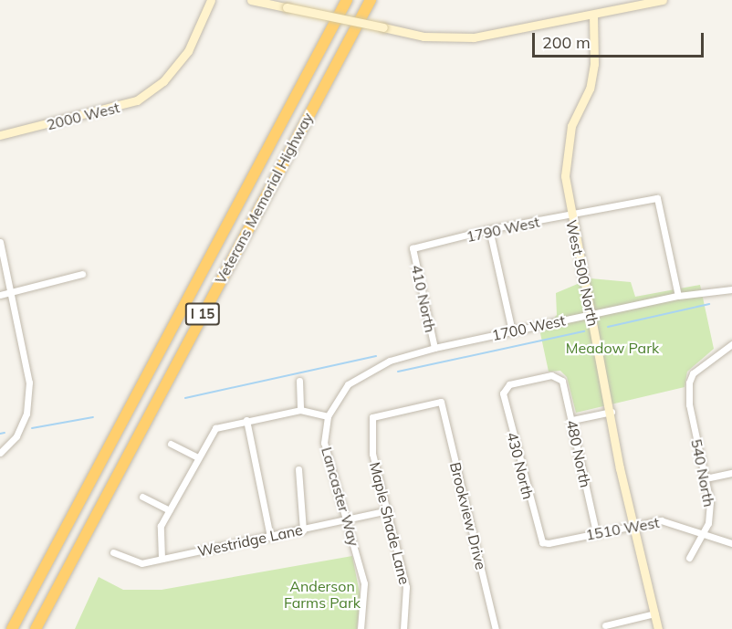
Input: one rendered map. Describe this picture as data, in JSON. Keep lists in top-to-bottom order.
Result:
{
  "streets": {
    "highway": ["Veterans Memorial Highway", "I 15"],
    "street": [
      "2000 West",
      "1790 West",
      "West 500 North",
      "410 North",
      "1700 West",
      "480 North",
      "430 North",
      "540 North",
      "Lancaster Way",
      "Brookview Drive",
      "Maple Shade Lane",
      "1510 West",
      "Westridge Lane"
    ]
  },
  "crossings": [
    ["1790 West", "West 500 North"],
    ["1790 West", "410 North"],
    ["1790 West", "1700 West"],
    ["West 500 North", "1700 West"],
    ["West 500 North", "1510 West"],
    ["410 North", "1700 West"],
    ["1700 West", "Lancaster Way"],
    ["480 North", "430 North"],
    ["480 North", "1510 West"],
    ["430 North", "1510 West"],
    ["540 North", "1510 West"],
    ["Lancaster Way", "Westridge Lane"],
    ["Brookview Drive", "Maple Shade Lane"],
    ["Maple Shade Lane", "Westridge Lane"]
  ],
  "parks": ["Meadow Park", "Anderson Farms Park"],
  "scale_bar": "200 m"
}
